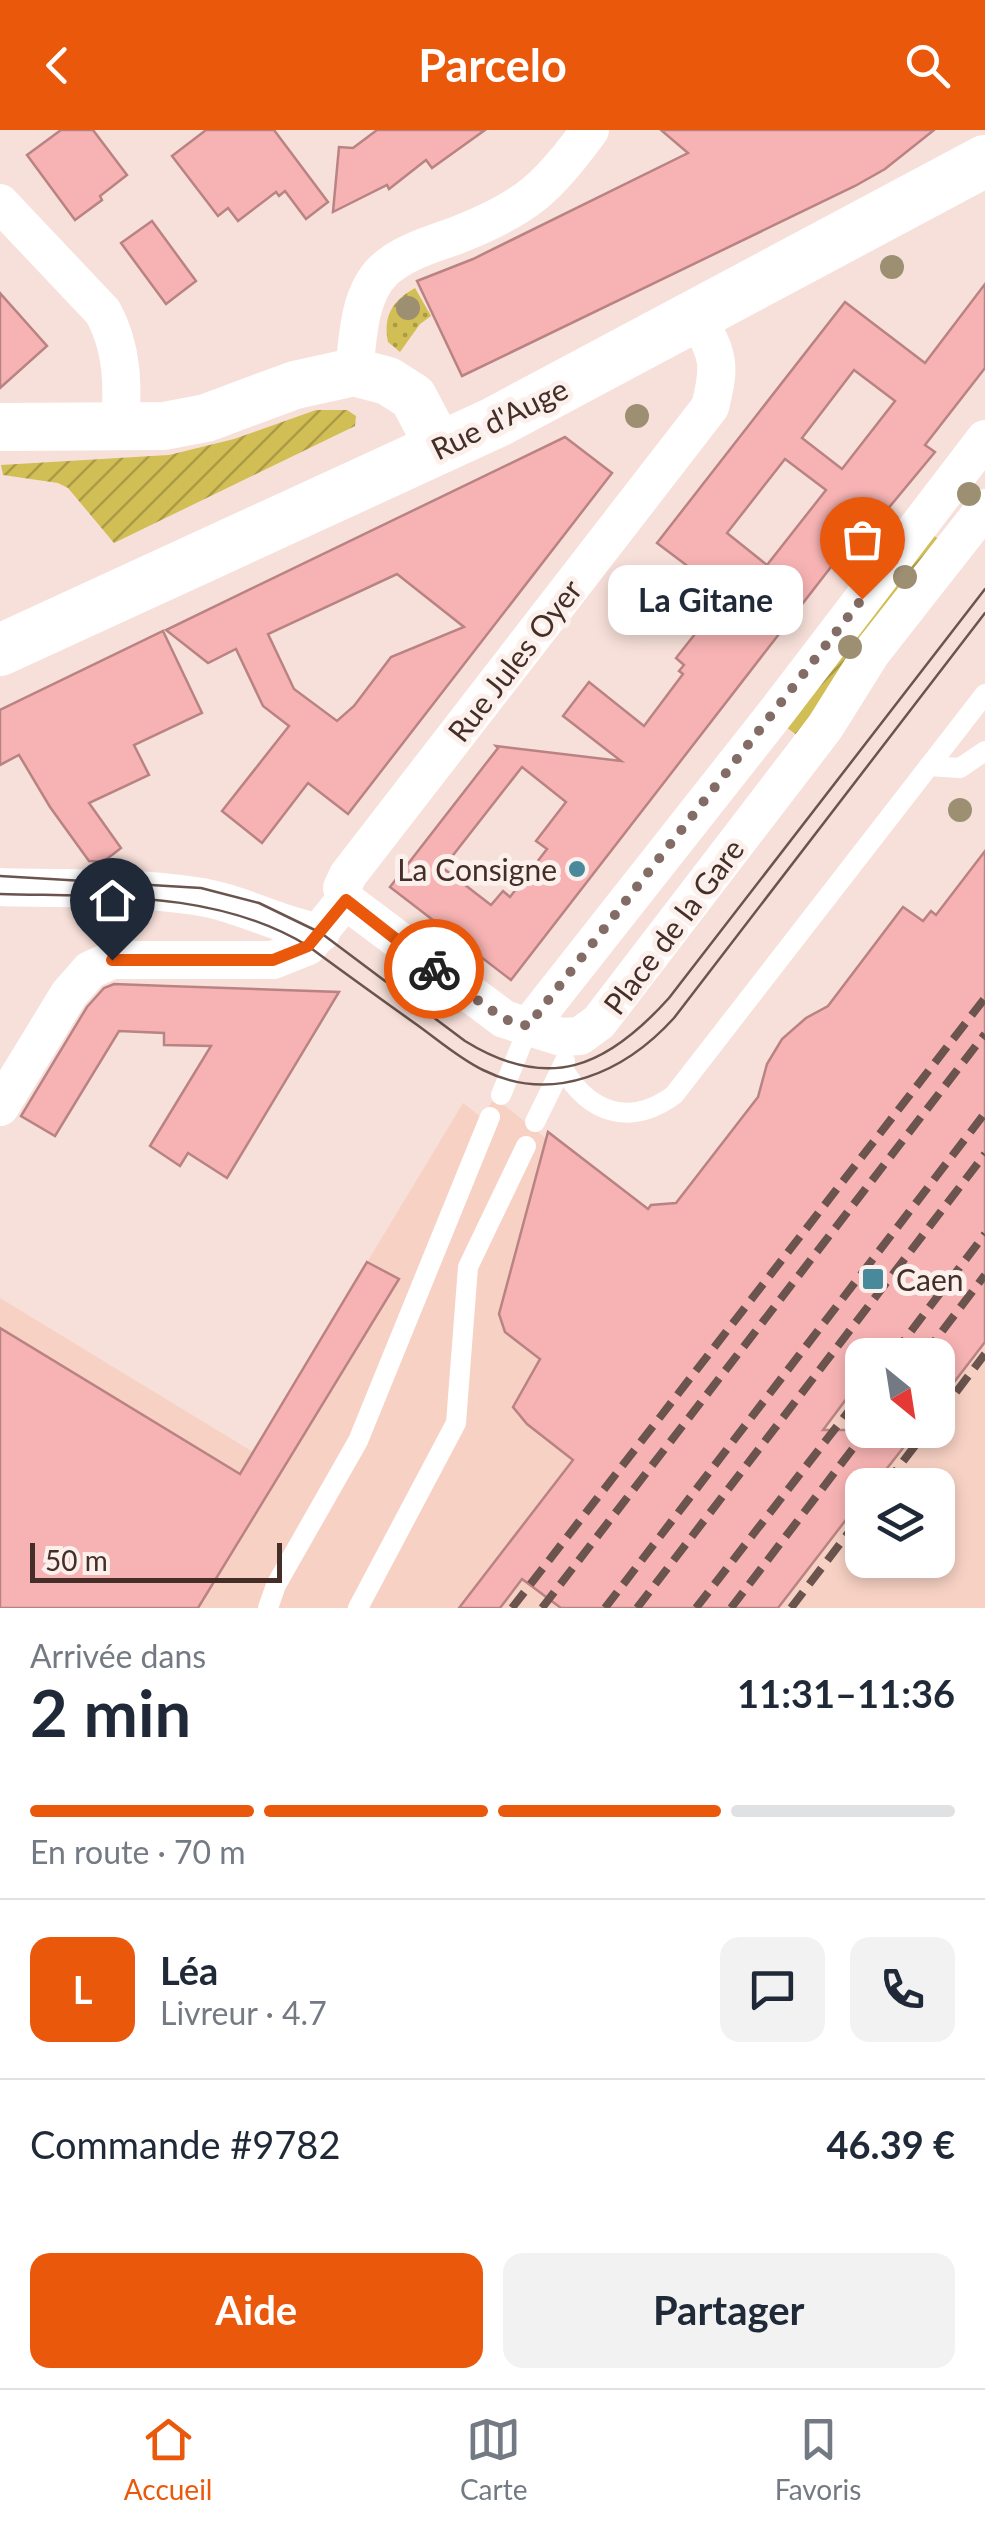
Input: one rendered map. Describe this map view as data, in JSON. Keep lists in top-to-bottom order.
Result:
{
  "streets": {
    "main road": ["Rue d'Auge"],
    "street": ["Rue Jules Oyer", "Place de la Gare"]
  },
  "crossings": [
    ["Rue d'Auge", "Rue Jules Oyer"]
  ],
  "places": {
    "other": ["La Gitane", "La Consigne"],
    "transit": ["Caen"]
  },
  "scale_bar": "50 m",
  "north": "bottom right",
  "page": {
    "header": "Parcelo",
    "bubble": "La Gitane",
    "scale": "50 m",
    "heading": ["2 min", "Arrivée dans", "11:31–11:36"],
    "panel": [
      "Léa",
      "Livreur · 4.7",
      "Commande #9782",
      "46.39 €"
    ],
    "bar": "En route · 70 m",
    "round": "L",
    "buttons": ["Aide", "Partager"],
    "tabs": ["Accueil", "Carte", "Favoris"]
  }
}
